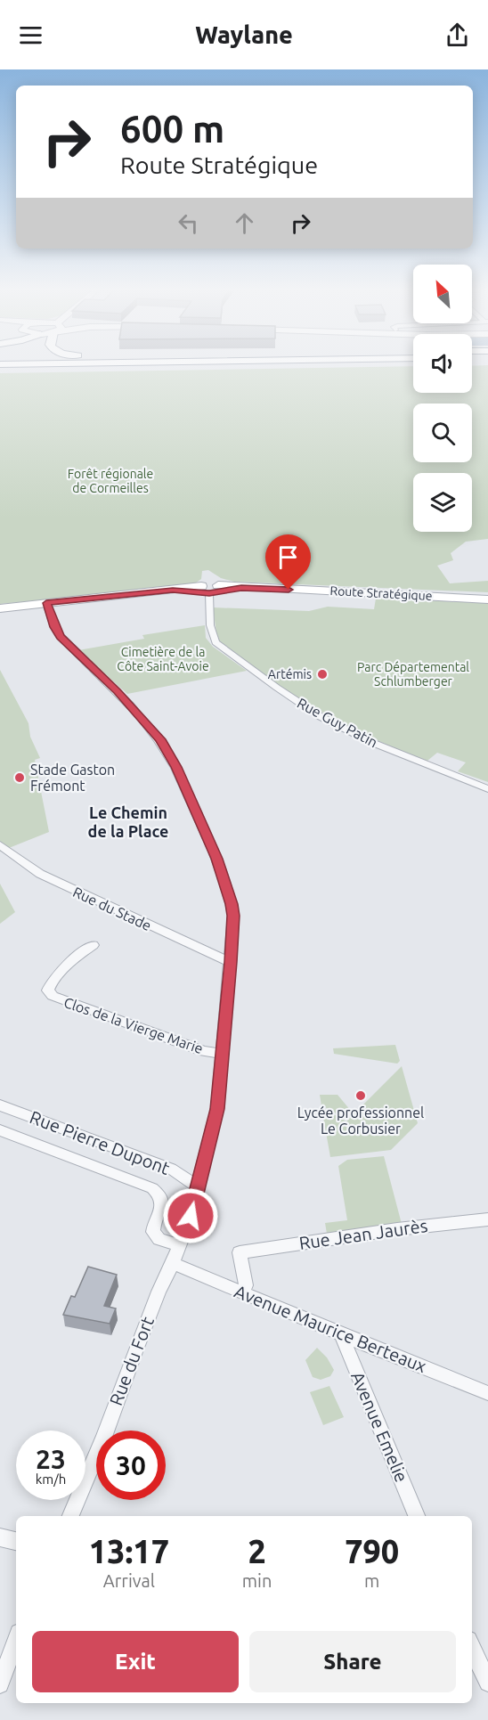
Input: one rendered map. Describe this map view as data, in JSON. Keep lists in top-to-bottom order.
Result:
{
  "streets": {
    "main road": ["Route Stratégique"],
    "street": [
      "Rue Guy Patin",
      "Rue du Stade",
      "Clos de la Vierge Marie",
      "Rue Pierre Dupont",
      "Rue Jean Jaurès",
      "Avenue Maurice Berteaux",
      "Rue du Fort",
      "Avenue Emelie"
    ]
  },
  "crossings": [
    ["Route Stratégique", "Rue Guy Patin"],
    ["Route Stratégique", "Rue du Fort"],
    ["Rue du Stade", "Rue du Fort"],
    ["Clos de la Vierge Marie", "Rue du Fort"],
    ["Rue Pierre Dupont", "Rue du Fort"],
    ["Rue Jean Jaurès", "Avenue Maurice Berteaux"],
    ["Avenue Maurice Berteaux", "Rue du Fort"],
    ["Avenue Maurice Berteaux", "Avenue Emelie"]
  ],
  "districts": ["Le Chemin de la Place"],
  "parks": ["Forêt régionale de Cormeilles", "Cimetière de la Côte Saint-Avoie", "Parc Départemental Schlumberger"],
  "places": ["Artémis", "Stade Gaston Frémont", "Lycée professionnel Le Corbusier"],
  "north": "top left",
  "page": {
    "header": "Waylane",
    "turn": ["600 m", "Route Stratégique"],
    "speed": "23 km/h",
    "limit": "30",
    "eta": [
      "13:17",
      "Arrival",
      "2",
      "min",
      "790",
      "m"
    ],
    "buttons": ["Exit", "Share"]
  }
}
